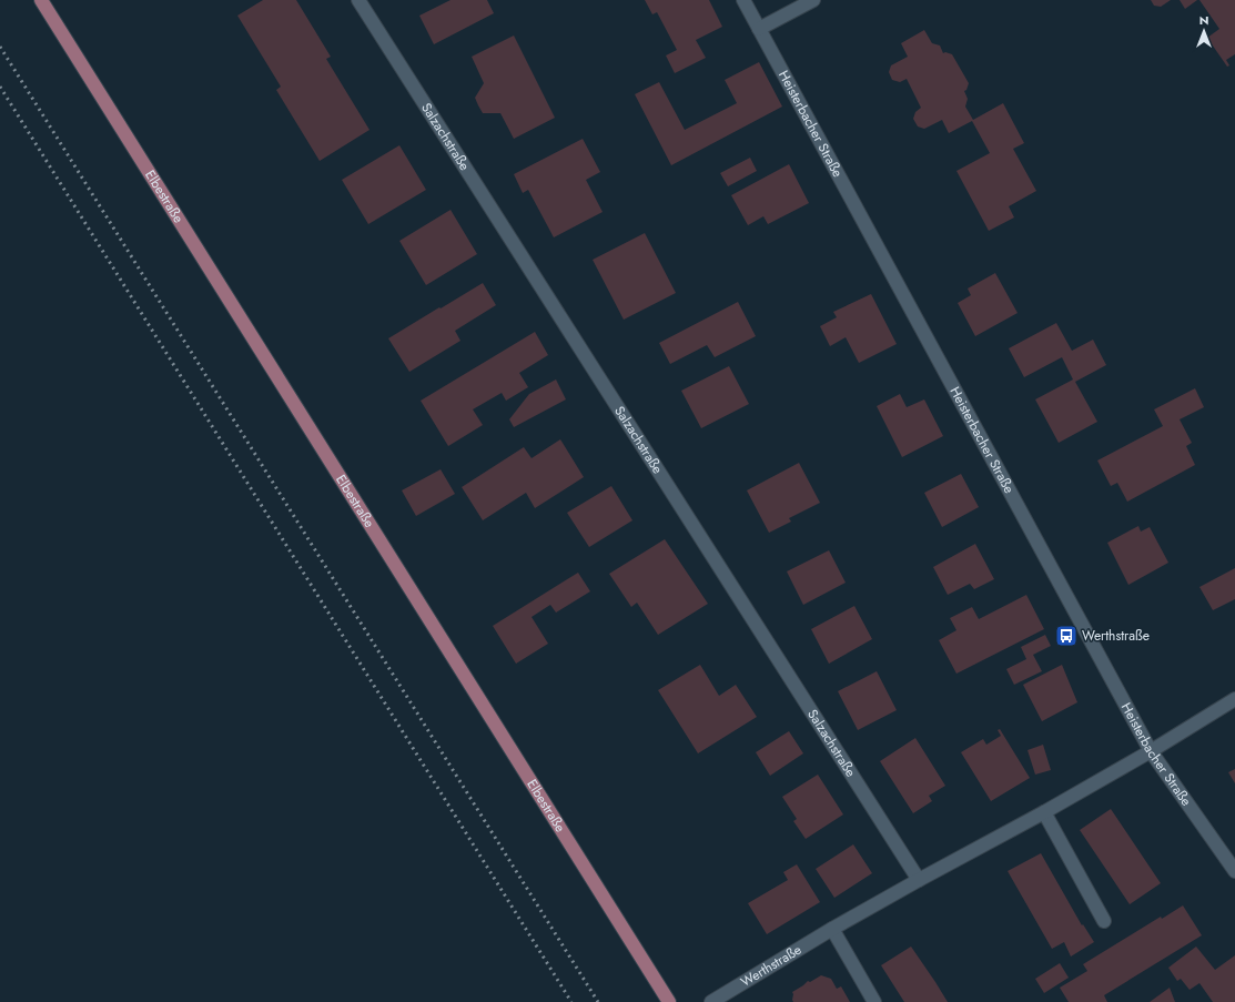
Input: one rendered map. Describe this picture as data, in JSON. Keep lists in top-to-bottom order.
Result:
{
  "streets": {
    "main road": ["Elbestraße"],
    "street": ["Heisterbacher Straße", "Salzachstraße", "Werthstraße"]
  },
  "crossings": [
    ["Heisterbacher Straße", "Werthstraße"],
    ["Salzachstraße", "Werthstraße"]
  ],
  "places": {
    "bus stop": ["Werthstraße"]
  },
  "north": "top"
}
